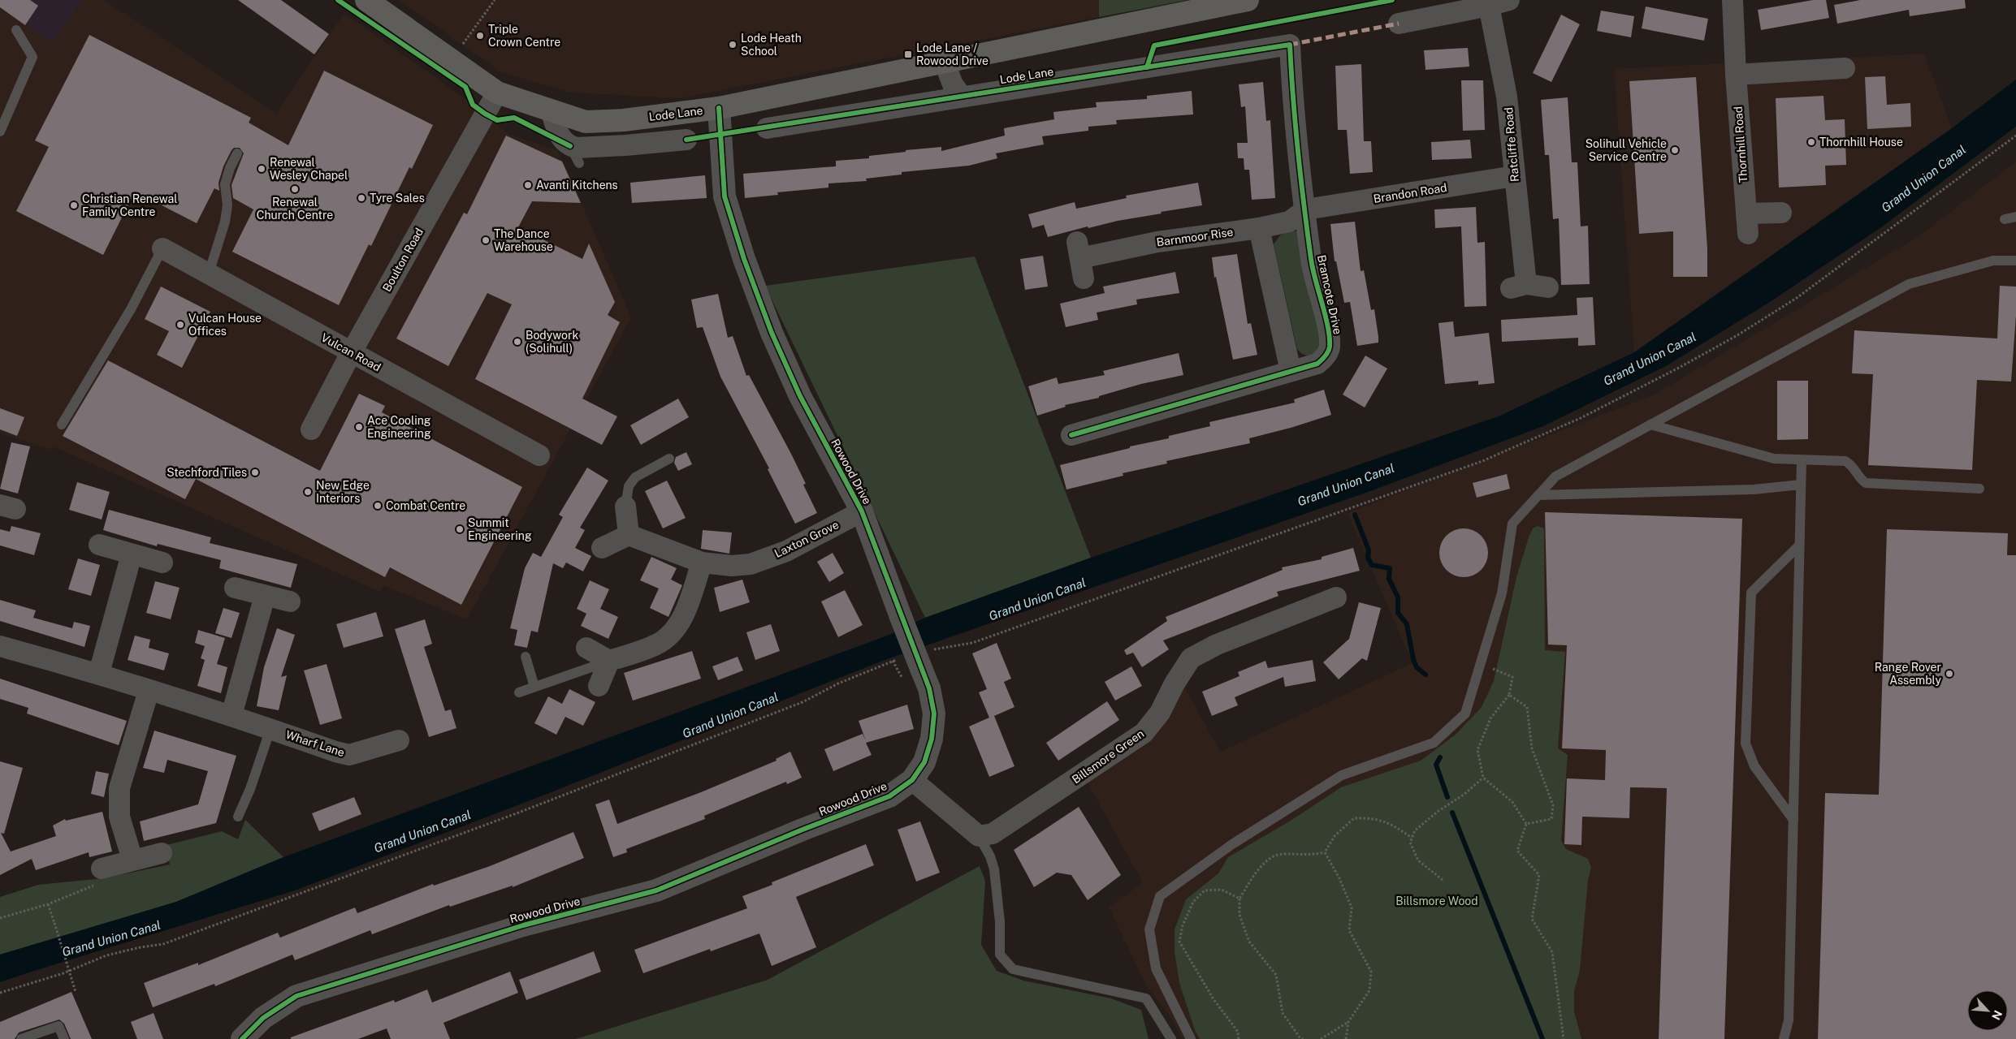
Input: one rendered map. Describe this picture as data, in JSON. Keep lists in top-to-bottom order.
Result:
{
  "streets": {
    "main road": ["Lode Lane"],
    "street": [
      "Ratcliffe Road",
      "Thornhill Road",
      "Brandon Road",
      "Barnmoor Rise",
      "Boulton Road",
      "Bramcote Drive",
      "Vulcan Road",
      "Rowood Drive",
      "Laxton Grove",
      "Wharf Lane",
      "Billsmore Green"
    ]
  },
  "crossings": [
    ["Lode Lane", "Boulton Road"],
    ["Lode Lane", "Bramcote Drive"],
    ["Lode Lane", "Rowood Drive"],
    ["Ratcliffe Road", "Brandon Road"],
    ["Brandon Road", "Barnmoor Rise"],
    ["Brandon Road", "Bramcote Drive"],
    ["Barnmoor Rise", "Bramcote Drive"],
    ["Boulton Road", "Vulcan Road"],
    ["Rowood Drive", "Laxton Grove"]
  ],
  "water": ["Grand Union Canal"],
  "parks": ["Billsmore Wood"],
  "places": {
    "other": [
      "Triple Crown Centre",
      "Lode Heath School",
      "Thornhill House",
      "Solihull Vehicle Service Centre",
      "Renewal Wesley Chapel",
      "Avanti Kitchens",
      "Renewal Church Centre",
      "Tyre Sales",
      "Christian Renewal Family Centre",
      "The Dance Warehouse",
      "Vulcan House Offices",
      "Bodywork (Solihull)",
      "Ace Cooling Engineering",
      "Stechford Tiles",
      "New Edge Interiors",
      "Combat Centre",
      "Summit Engineering",
      "Range Rover Assembly"
    ],
    "transit": ["Lode Lane / Rowood Drive"]
  },
  "north": "bottom right"
}
